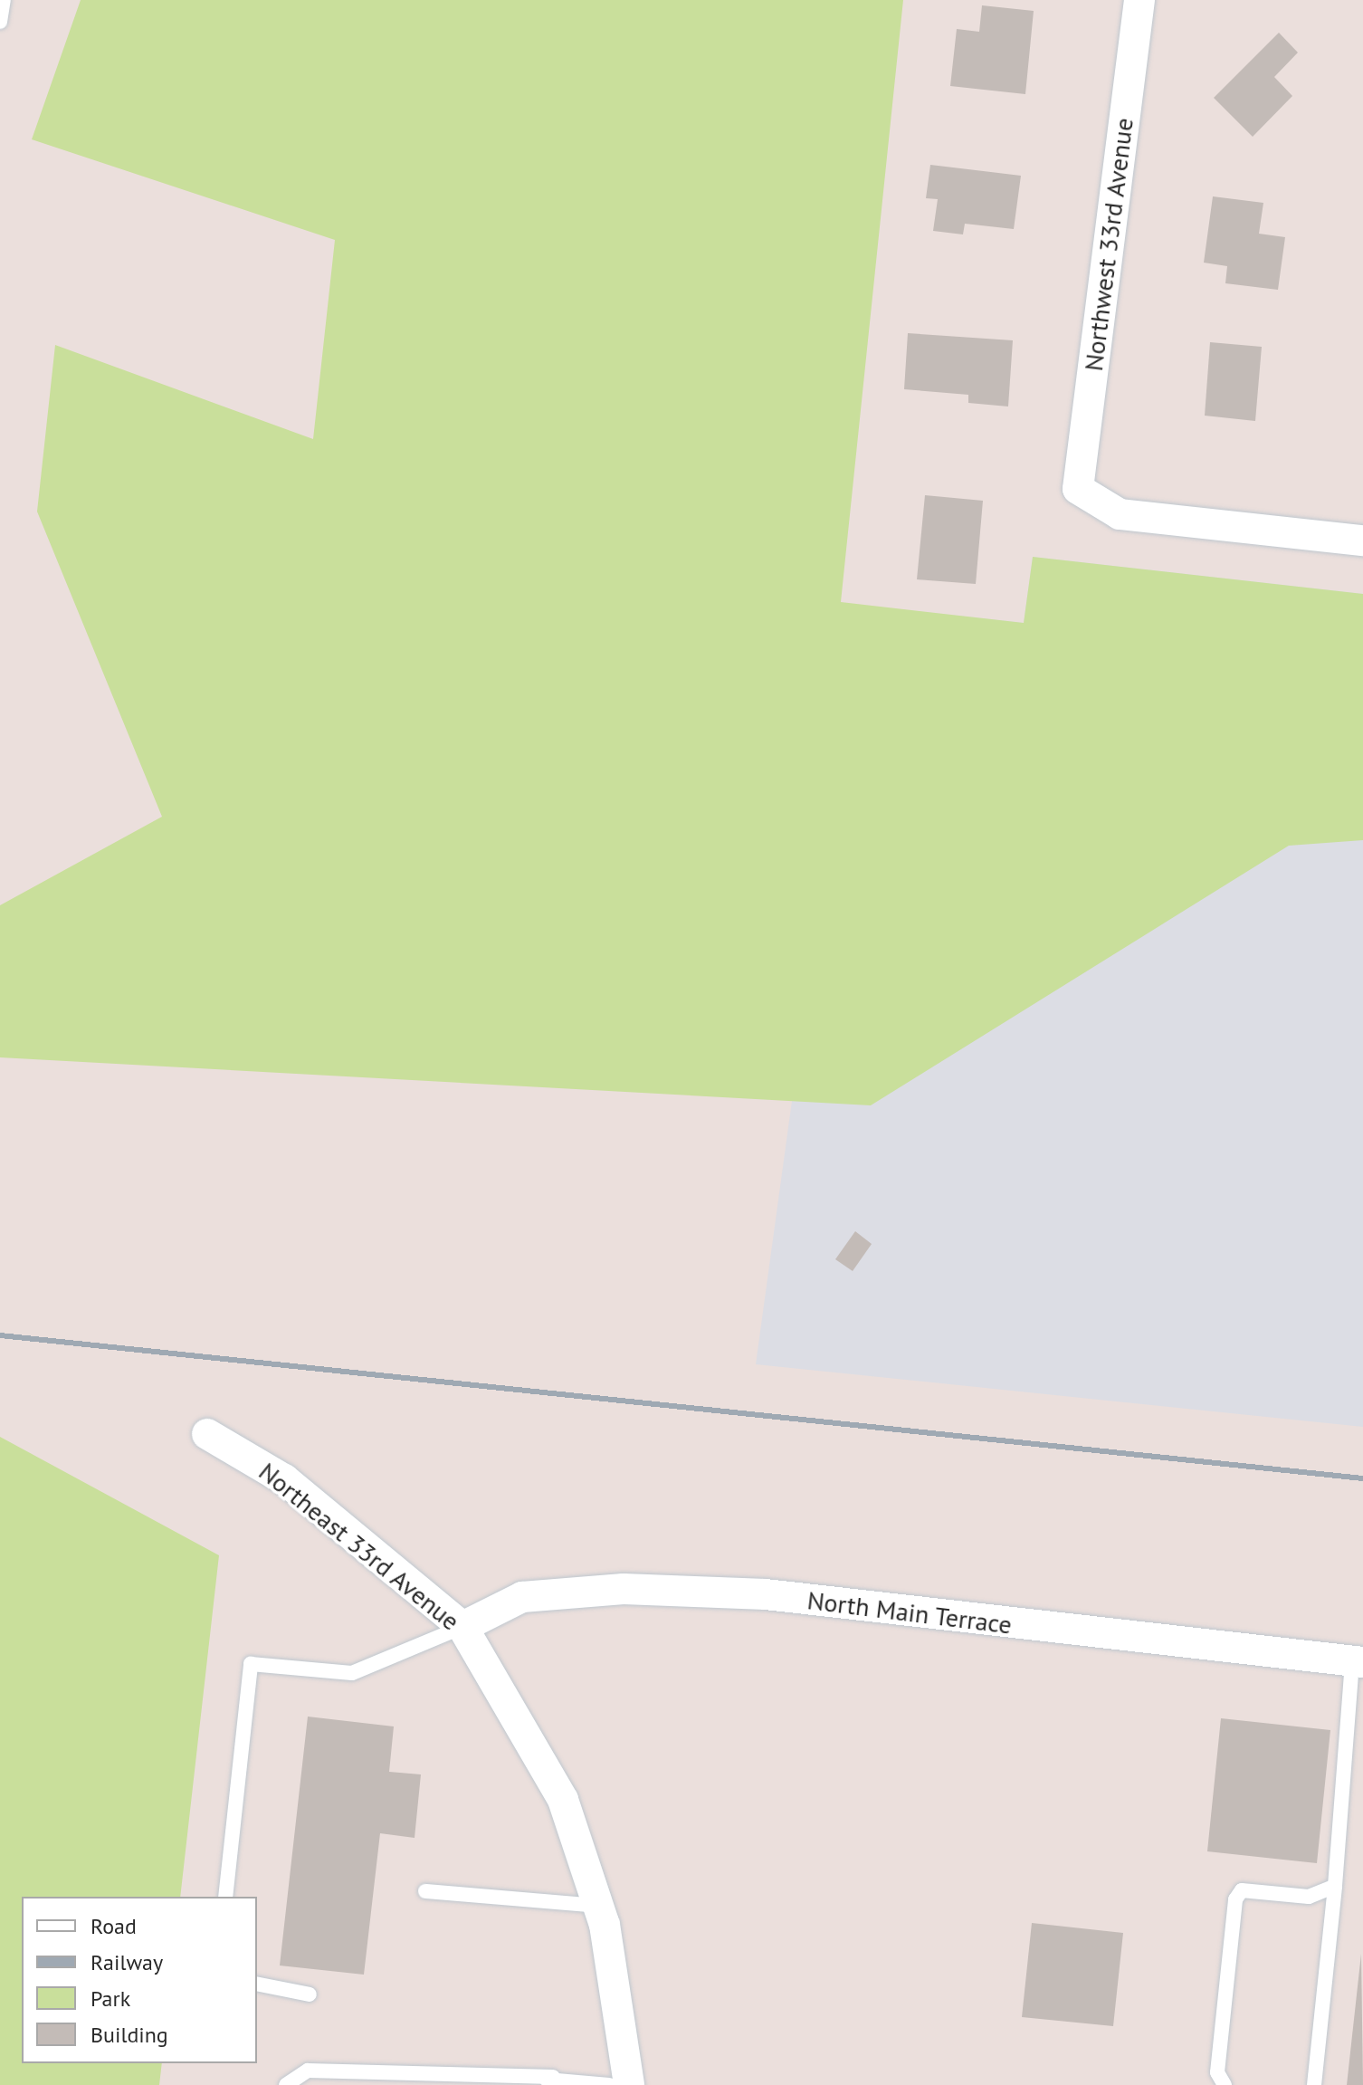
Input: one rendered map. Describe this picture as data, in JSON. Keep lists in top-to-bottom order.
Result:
{
  "streets": {
    "street": ["Northwest 33rd Avenue", "Northeast 33rd Avenue", "North Main Terrace"]
  },
  "crossings": [
    ["Northeast 33rd Avenue", "North Main Terrace"]
  ],
  "legend": [
    "Road",
    "Railway",
    "Park",
    "Building"
  ]
}
